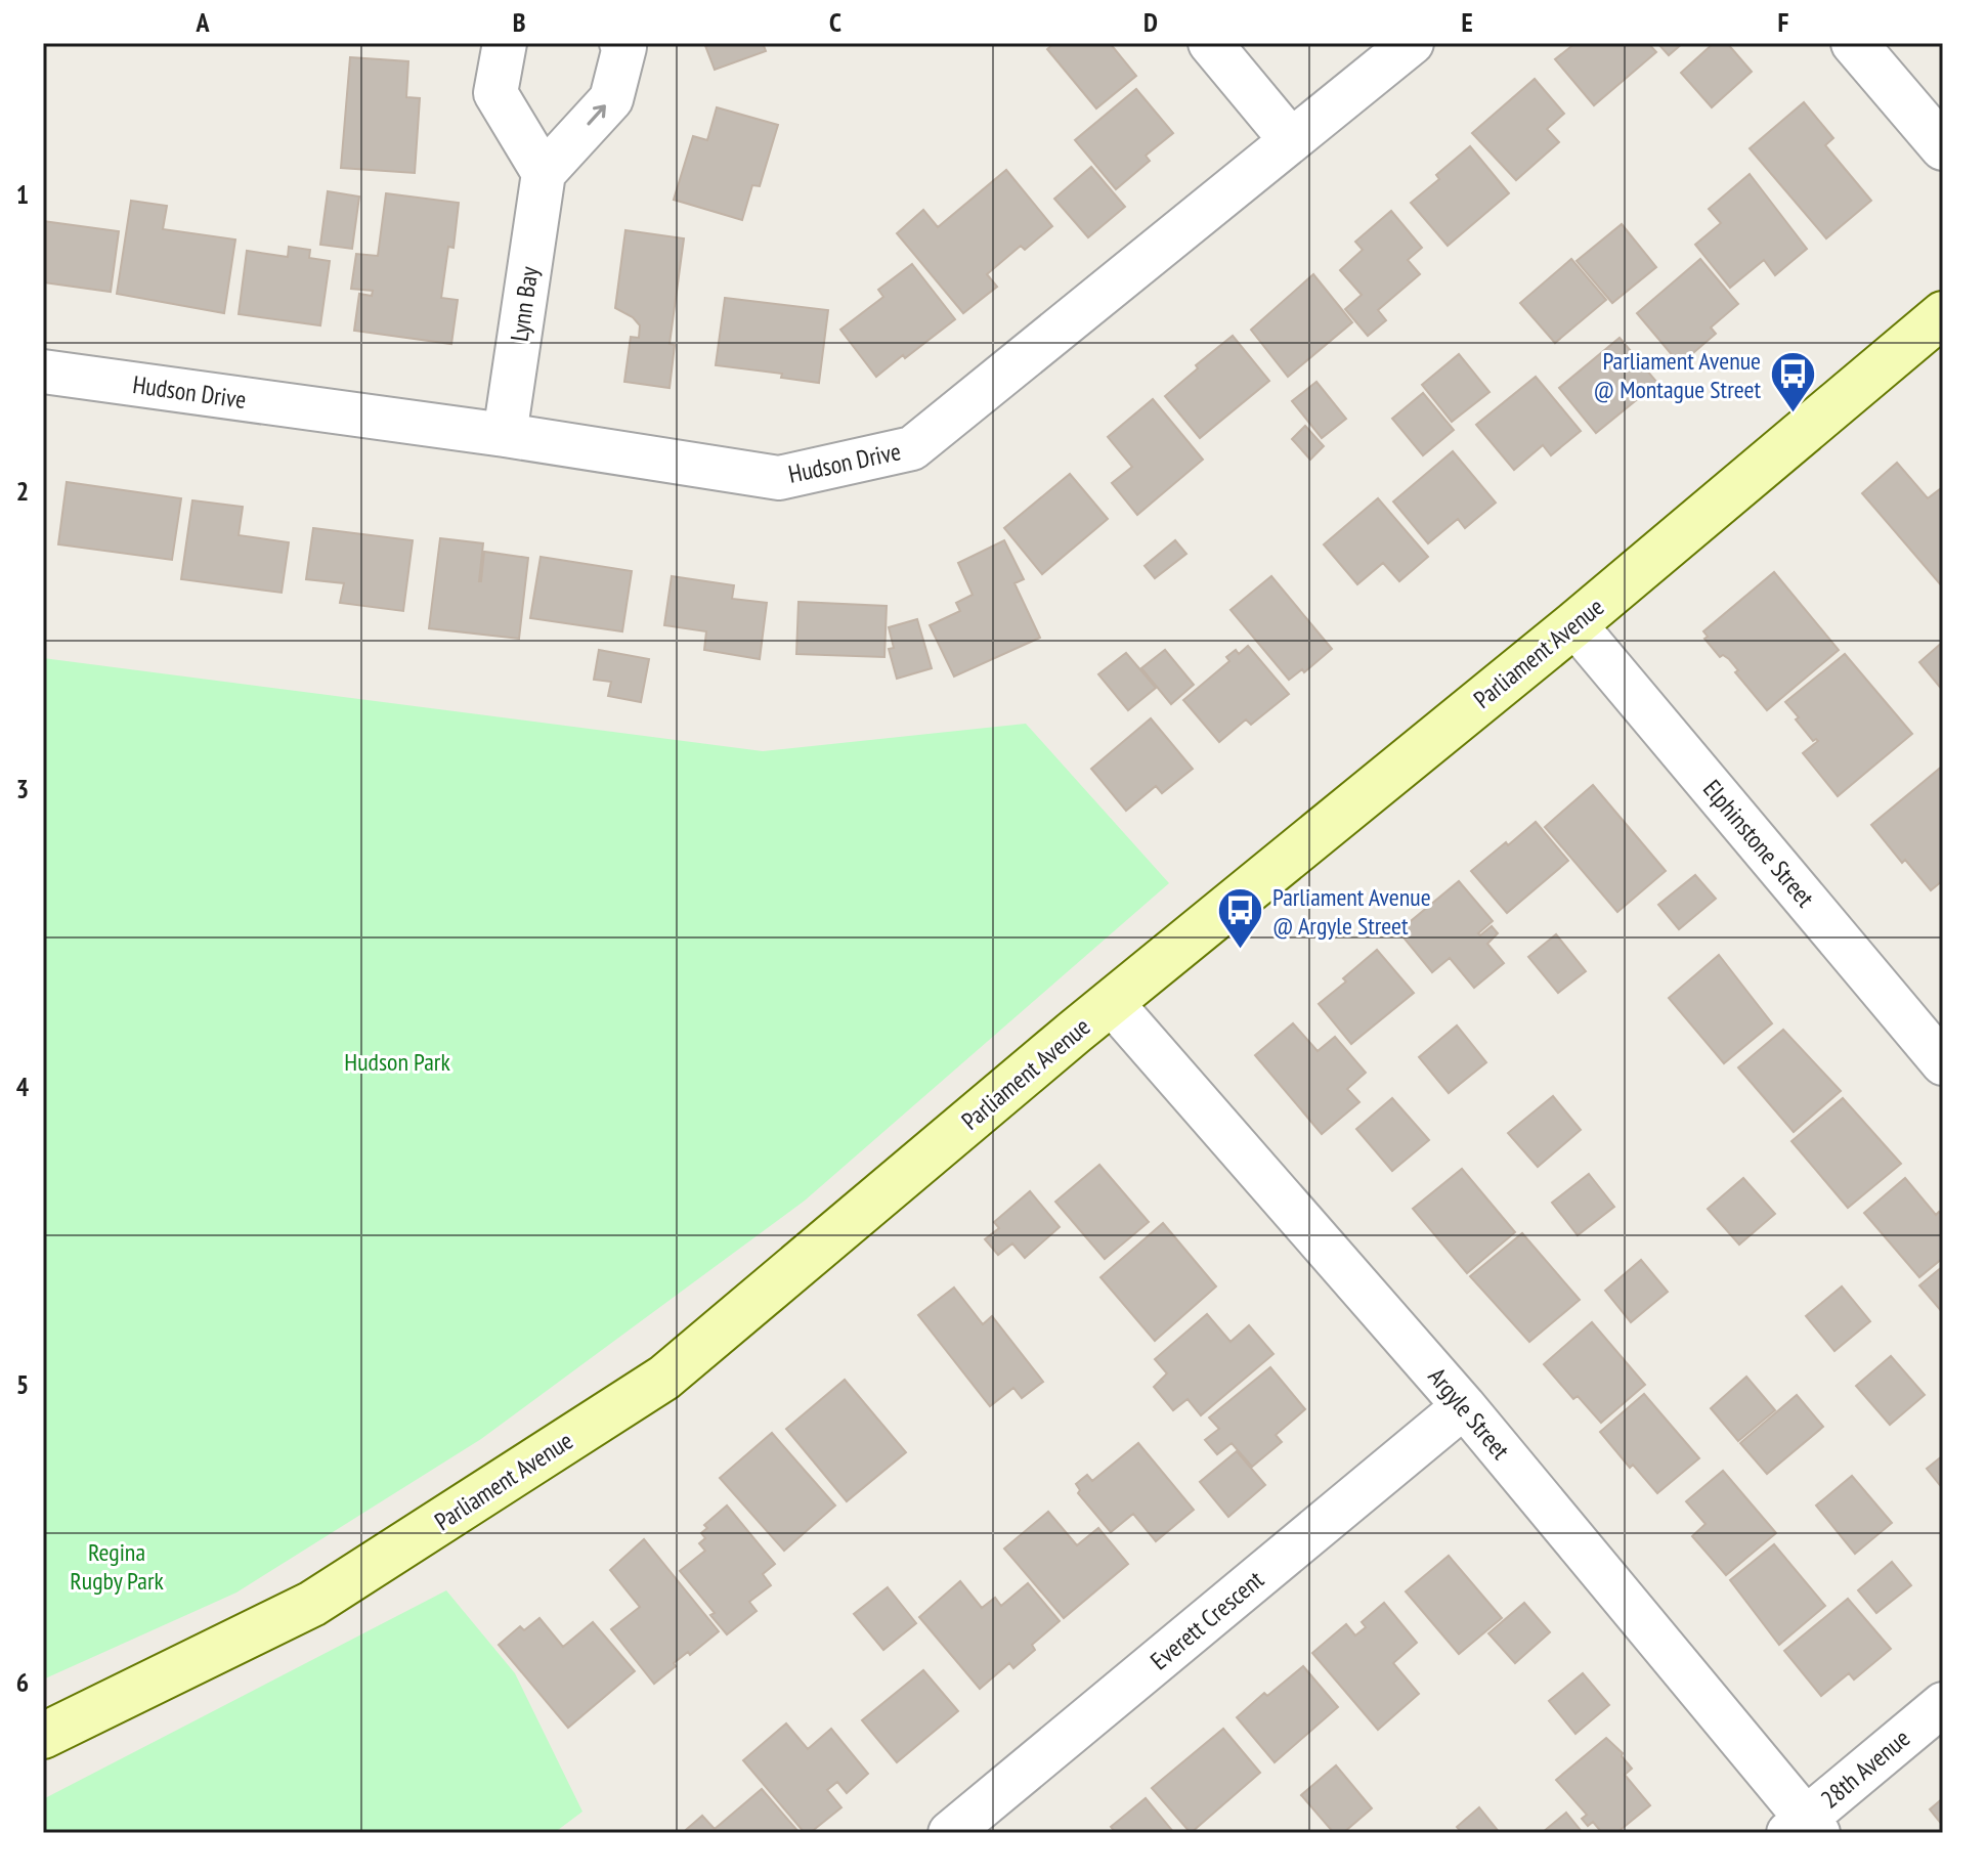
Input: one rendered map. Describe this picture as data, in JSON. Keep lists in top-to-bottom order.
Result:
{
  "streets": {
    "main road": ["Parliament Avenue"],
    "street": [
      "Lynn Bay",
      "Hudson Drive",
      "Elphinstone Street",
      "Argyle Street",
      "Everett Crescent",
      "28th Avenue"
    ]
  },
  "crossings": [
    ["Lynn Bay", "Hudson Drive"],
    ["Parliament Avenue", "Elphinstone Street"],
    ["Parliament Avenue", "Argyle Street"],
    ["Argyle Street", "Everett Crescent"],
    ["Argyle Street", "28th Avenue"]
  ],
  "parks": ["Hudson Park", "Regina Rugby Park"],
  "places": {
    "bus stop": ["Parliament Avenue @ Montague Street", "Parliament Avenue @ Argyle Street"]
  },
  "grid": {
    "columns": [
      "A",
      "B",
      "C",
      "D",
      "E",
      "F"
    ],
    "rows": [
      "1",
      "2",
      "3",
      "4",
      "5",
      "6"
    ]
  }
}
